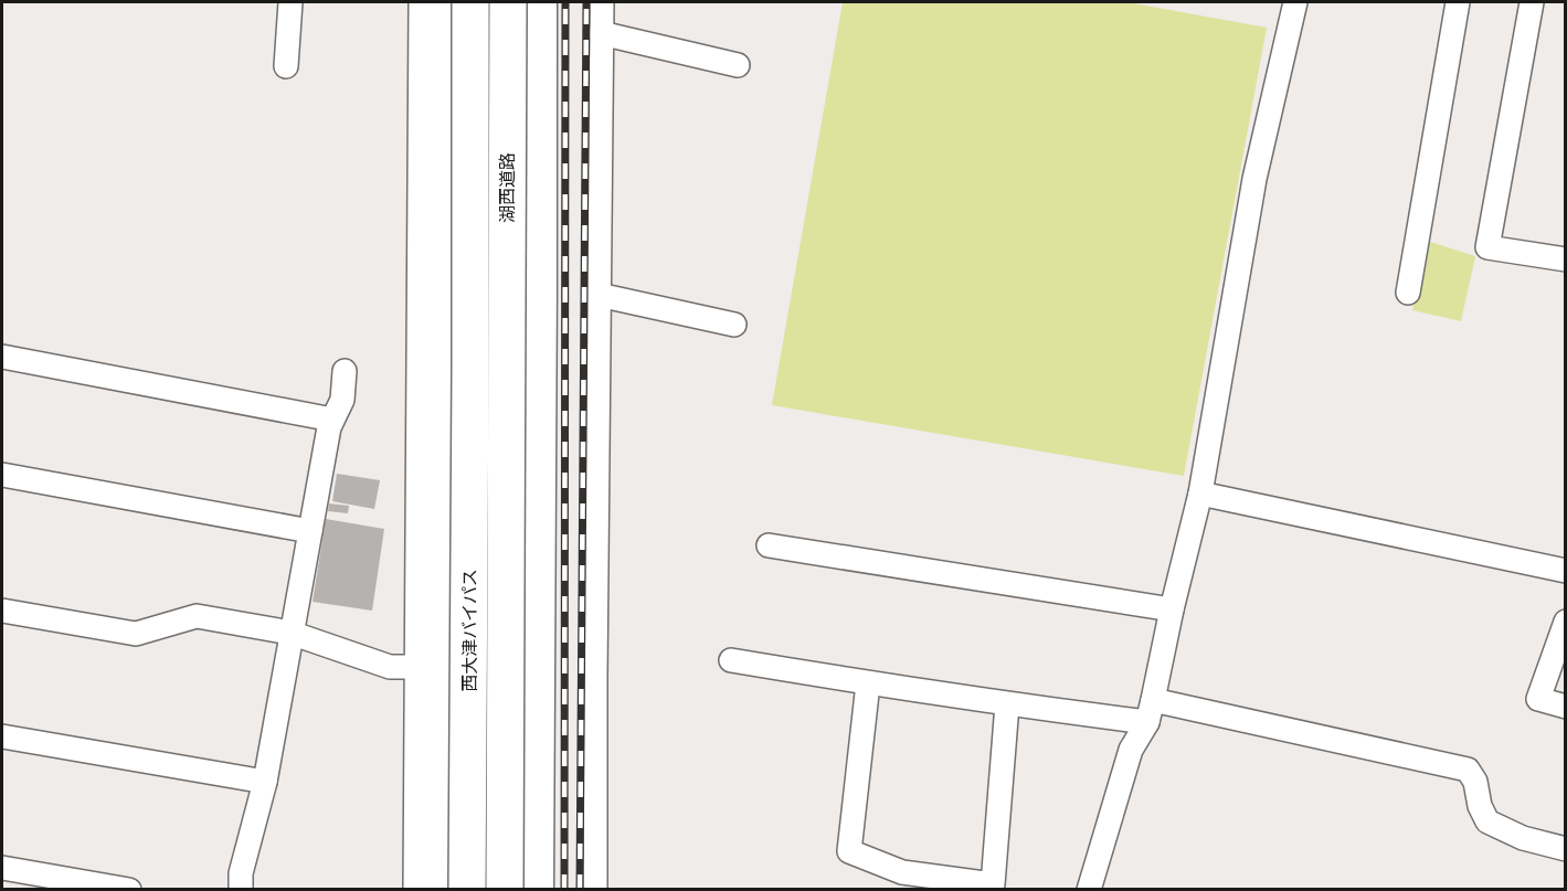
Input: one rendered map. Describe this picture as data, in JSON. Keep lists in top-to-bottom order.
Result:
{
  "streets": {
    "highway": ["湖西道路", "西大津バイパス"]
  },
  "crossings": [
    ["湖西道路", "西大津バイパス"]
  ]
}
